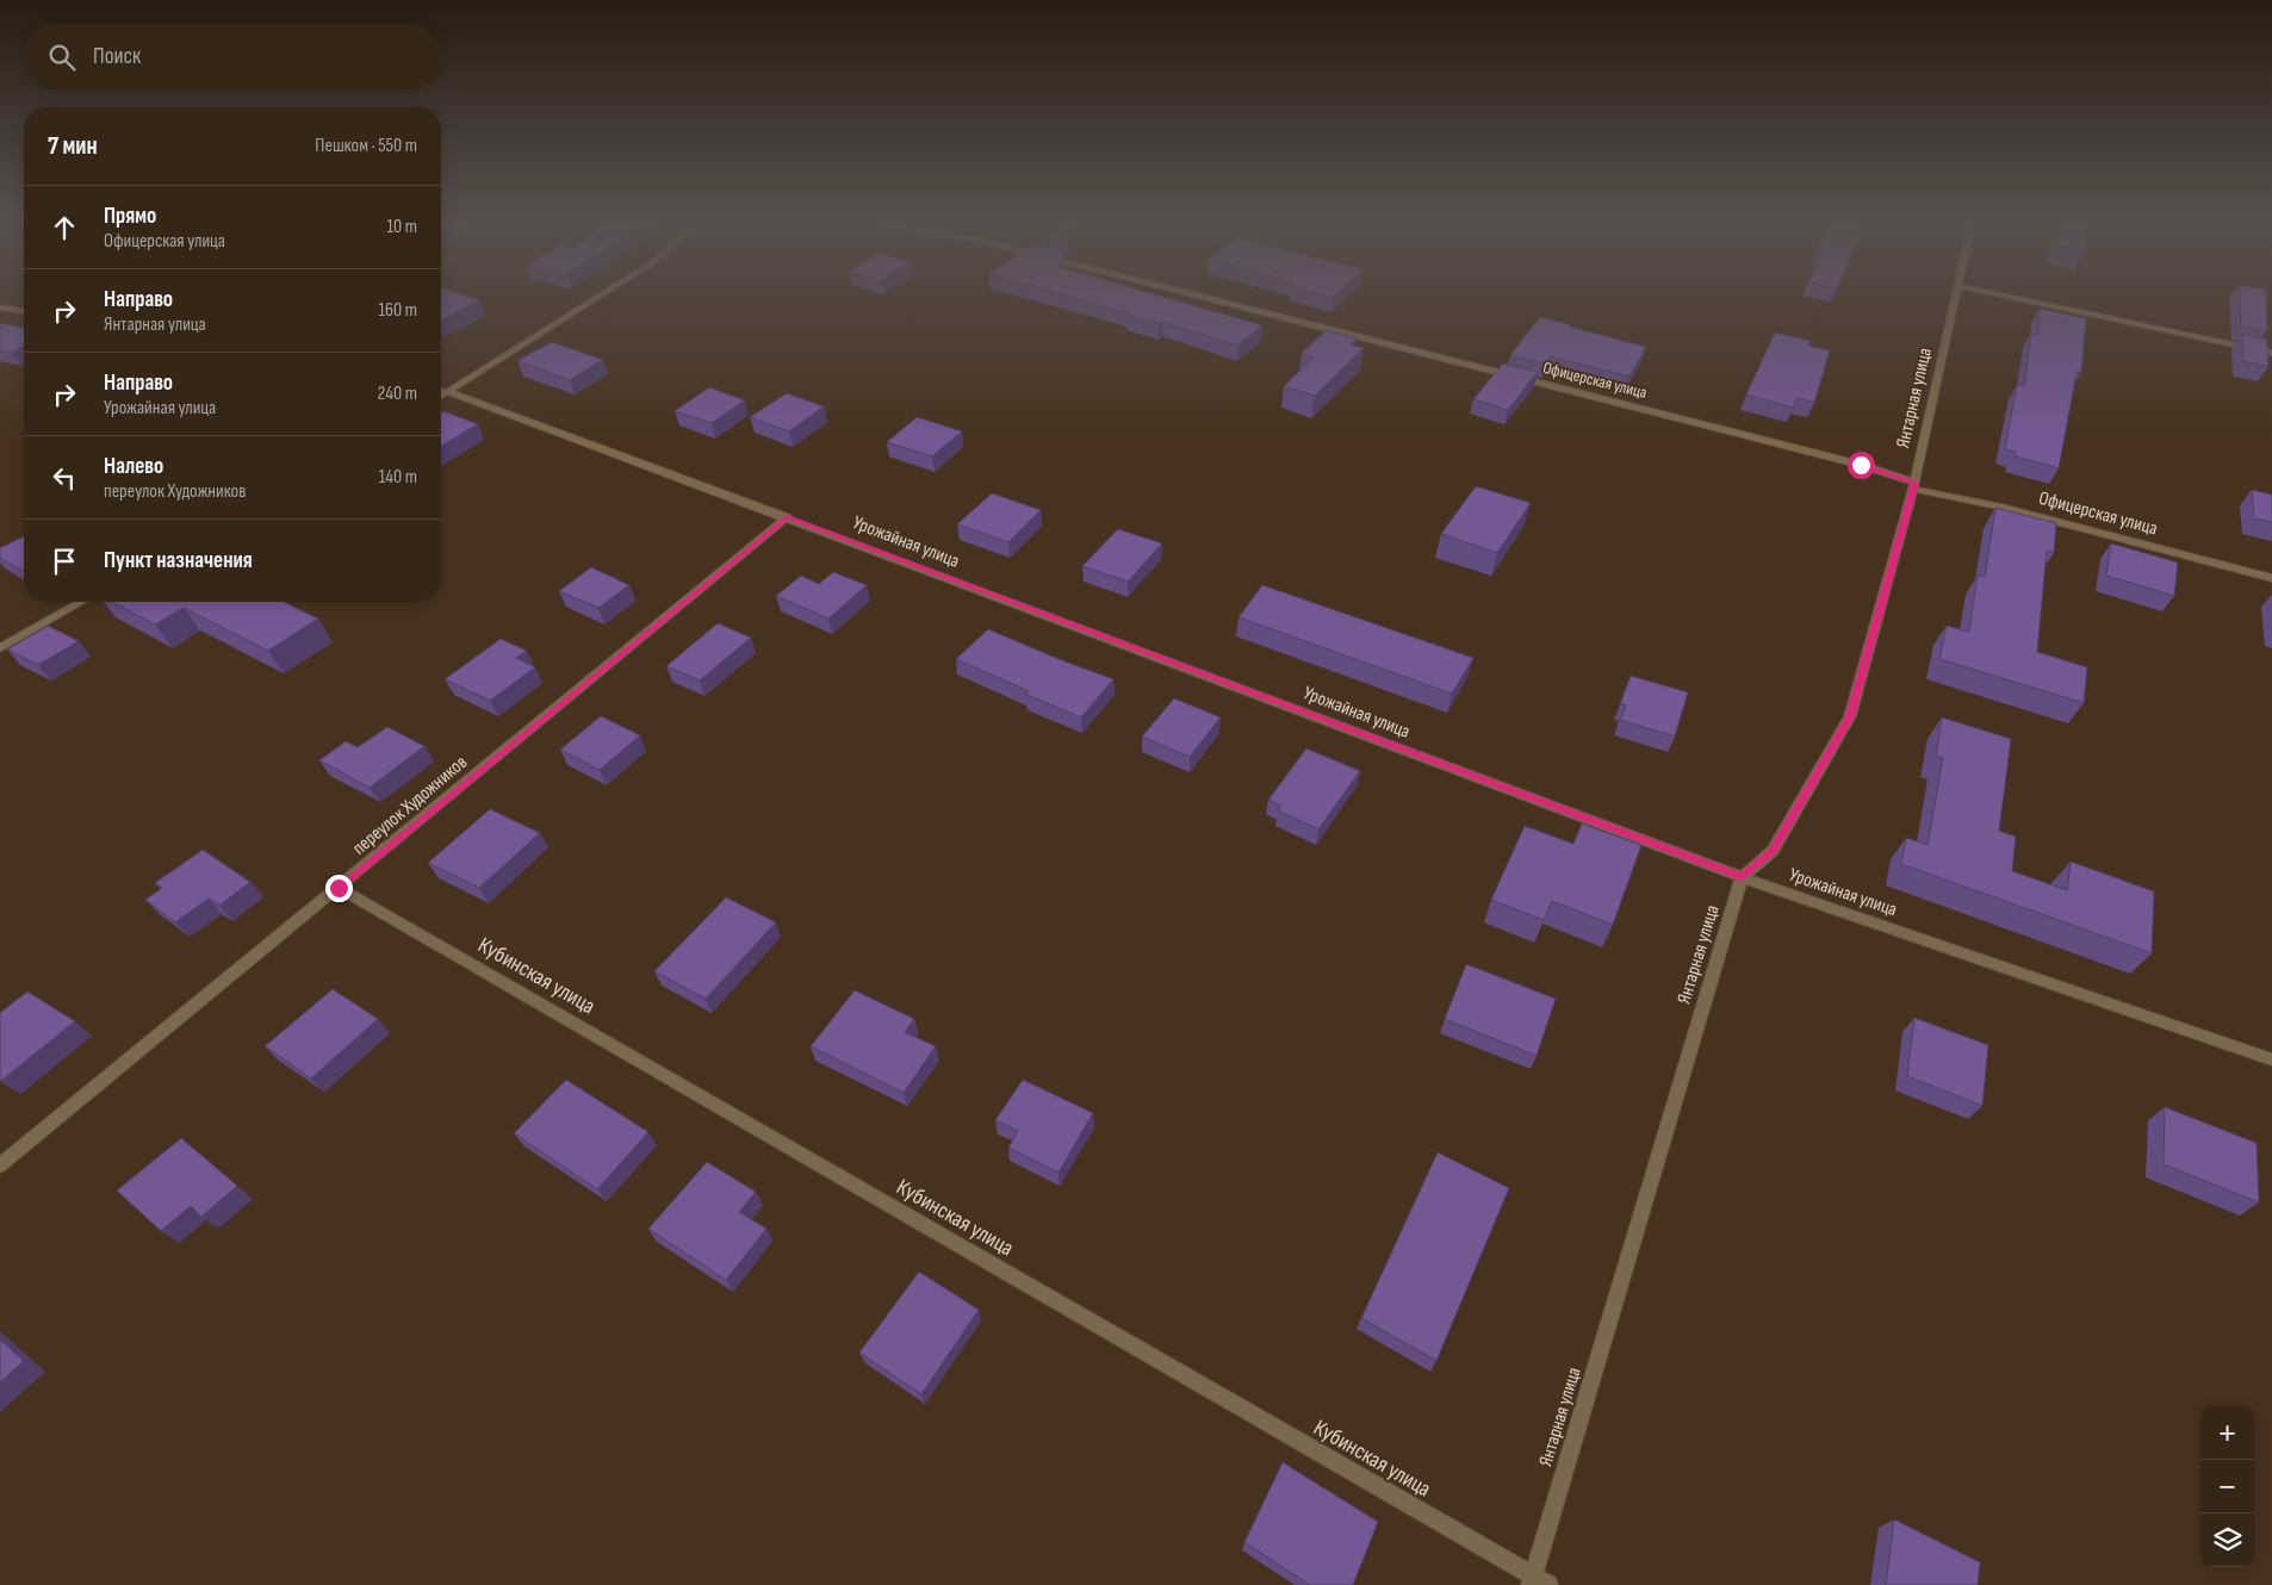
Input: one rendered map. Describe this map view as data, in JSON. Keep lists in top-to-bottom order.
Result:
{
  "streets": {
    "street": [
      "Офицерская улица",
      "Янтарная улица",
      "Урожайная улица",
      "переулок Художников",
      "Кубинская улица"
    ]
  },
  "crossings": [
    ["Офицерская улица", "Янтарная улица"],
    ["Янтарная улица", "Урожайная улица"],
    ["Янтарная улица", "Кубинская улица"],
    ["Урожайная улица", "переулок Художников"],
    ["переулок Художников", "Кубинская улица"]
  ],
  "page": {
    "search": "Поиск",
    "heading": ["7 мин", "Пешком · 550 m"],
    "list": [
      ["Прямо", "Офицерская улица", "10 m"],
      ["Направо", "Янтарная улица", "160 m"],
      ["Направо", "Урожайная улица", "240 m"],
      ["Налево", "переулок Художников", "140 m"],
      "Пункт назначения"
    ],
    "map_buttons": ["+", "−"]
  }
}
